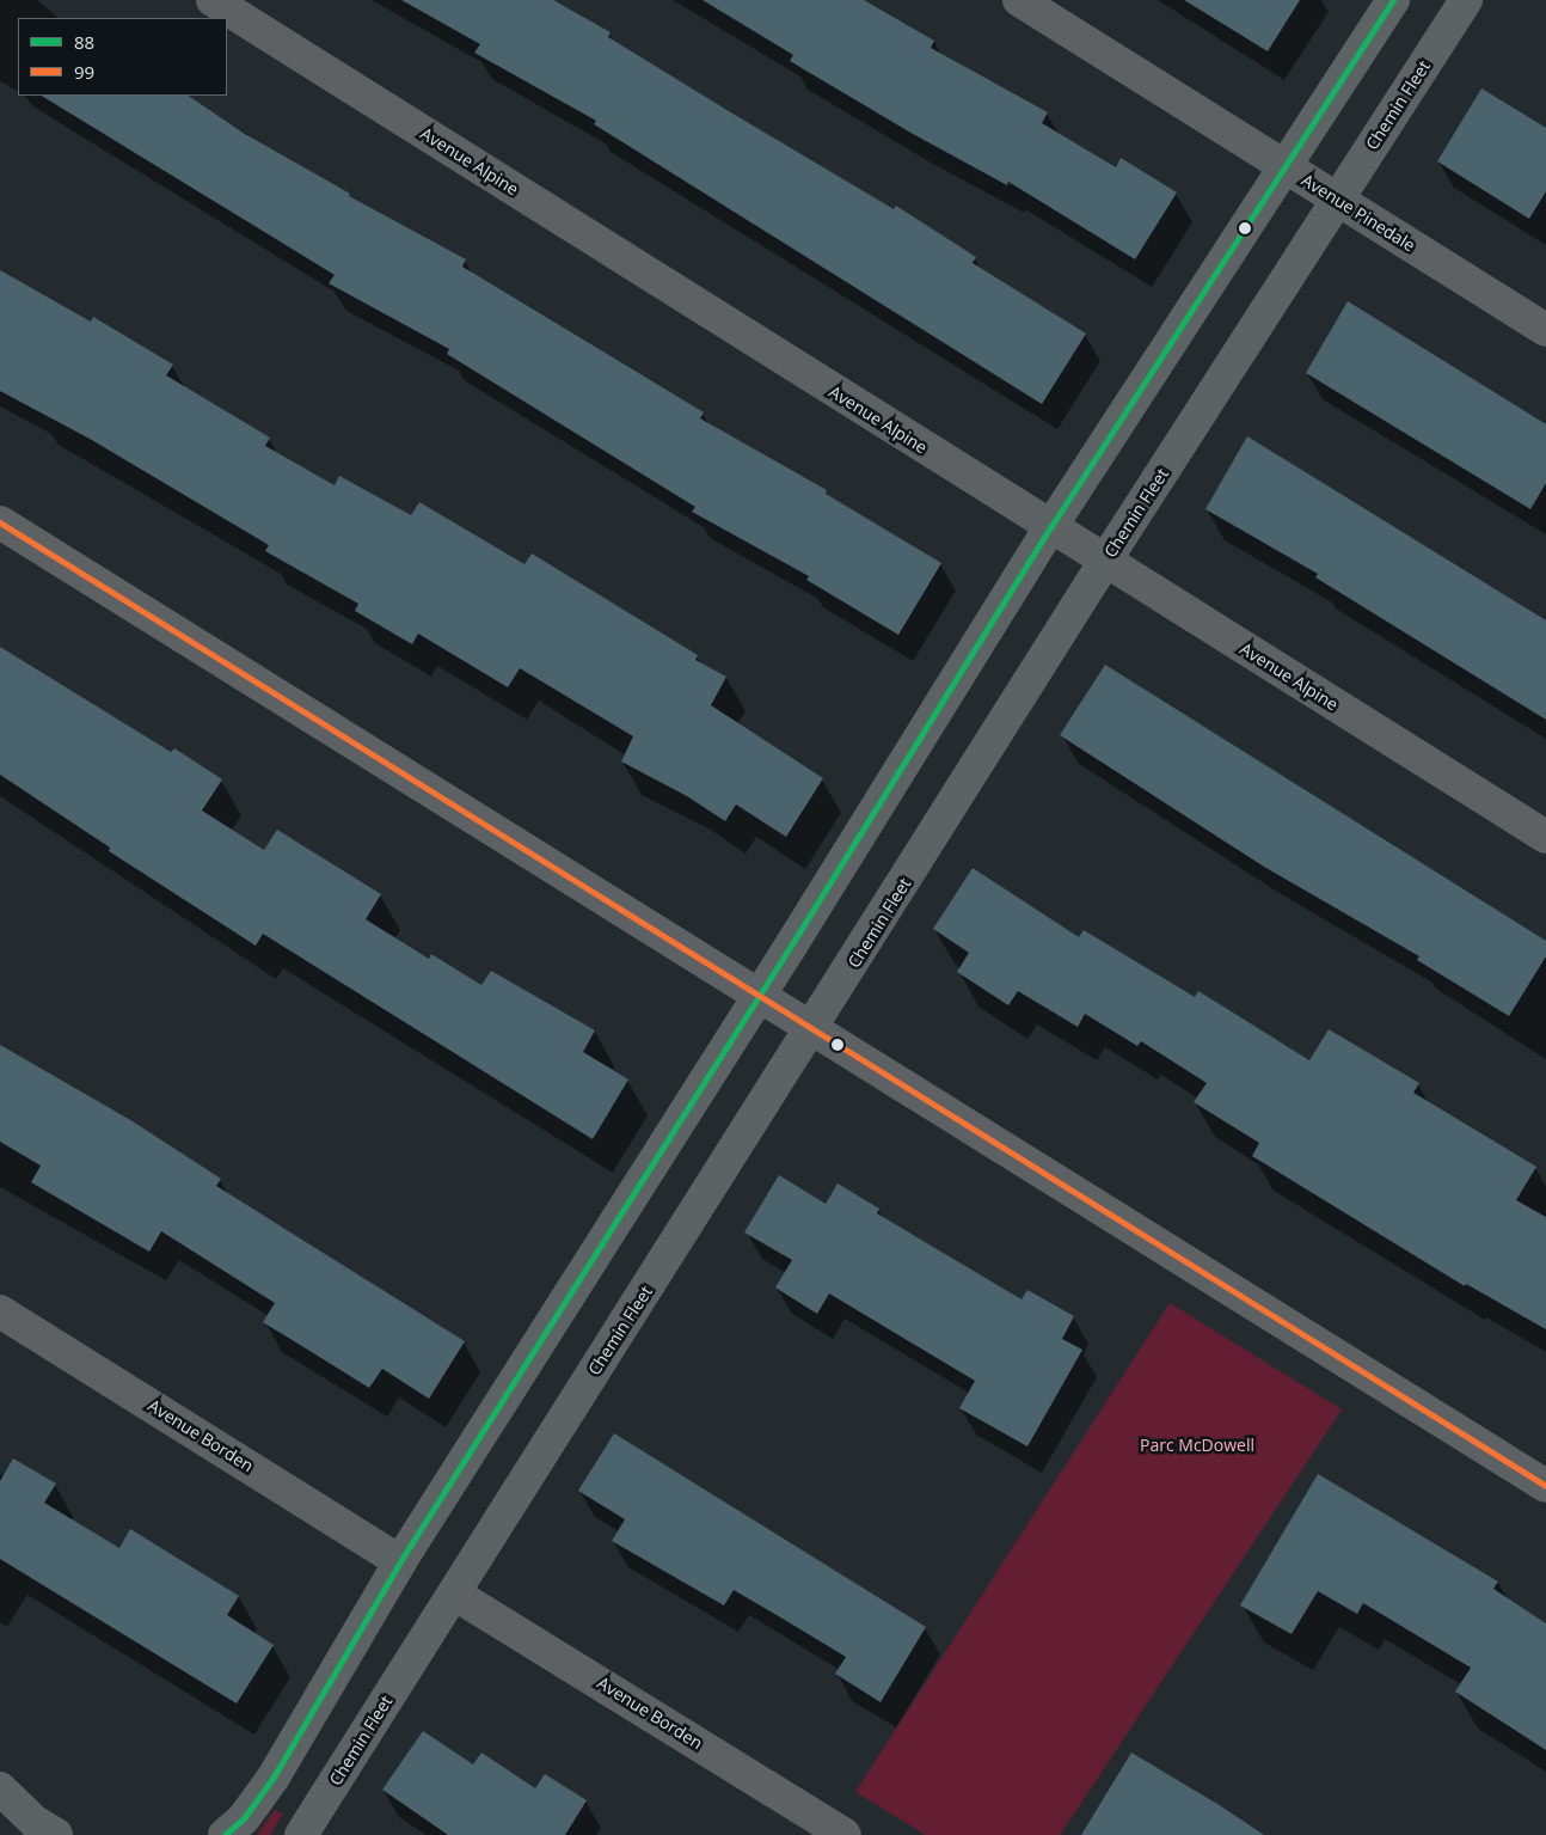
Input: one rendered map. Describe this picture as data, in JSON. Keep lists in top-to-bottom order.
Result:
{
  "streets": {
    "main road": ["Chemin Fleet"],
    "street": ["Avenue Alpine", "Avenue Pinedale", "Avenue Borden"]
  },
  "crossings": [
    ["Chemin Fleet", "Avenue Alpine"],
    ["Chemin Fleet", "Avenue Pinedale"],
    ["Chemin Fleet", "Avenue Borden"]
  ],
  "parks": ["Parc McDowell"],
  "lines": ["transit line 88", "transit line 99"],
  "legend": ["88", "99"]
}
